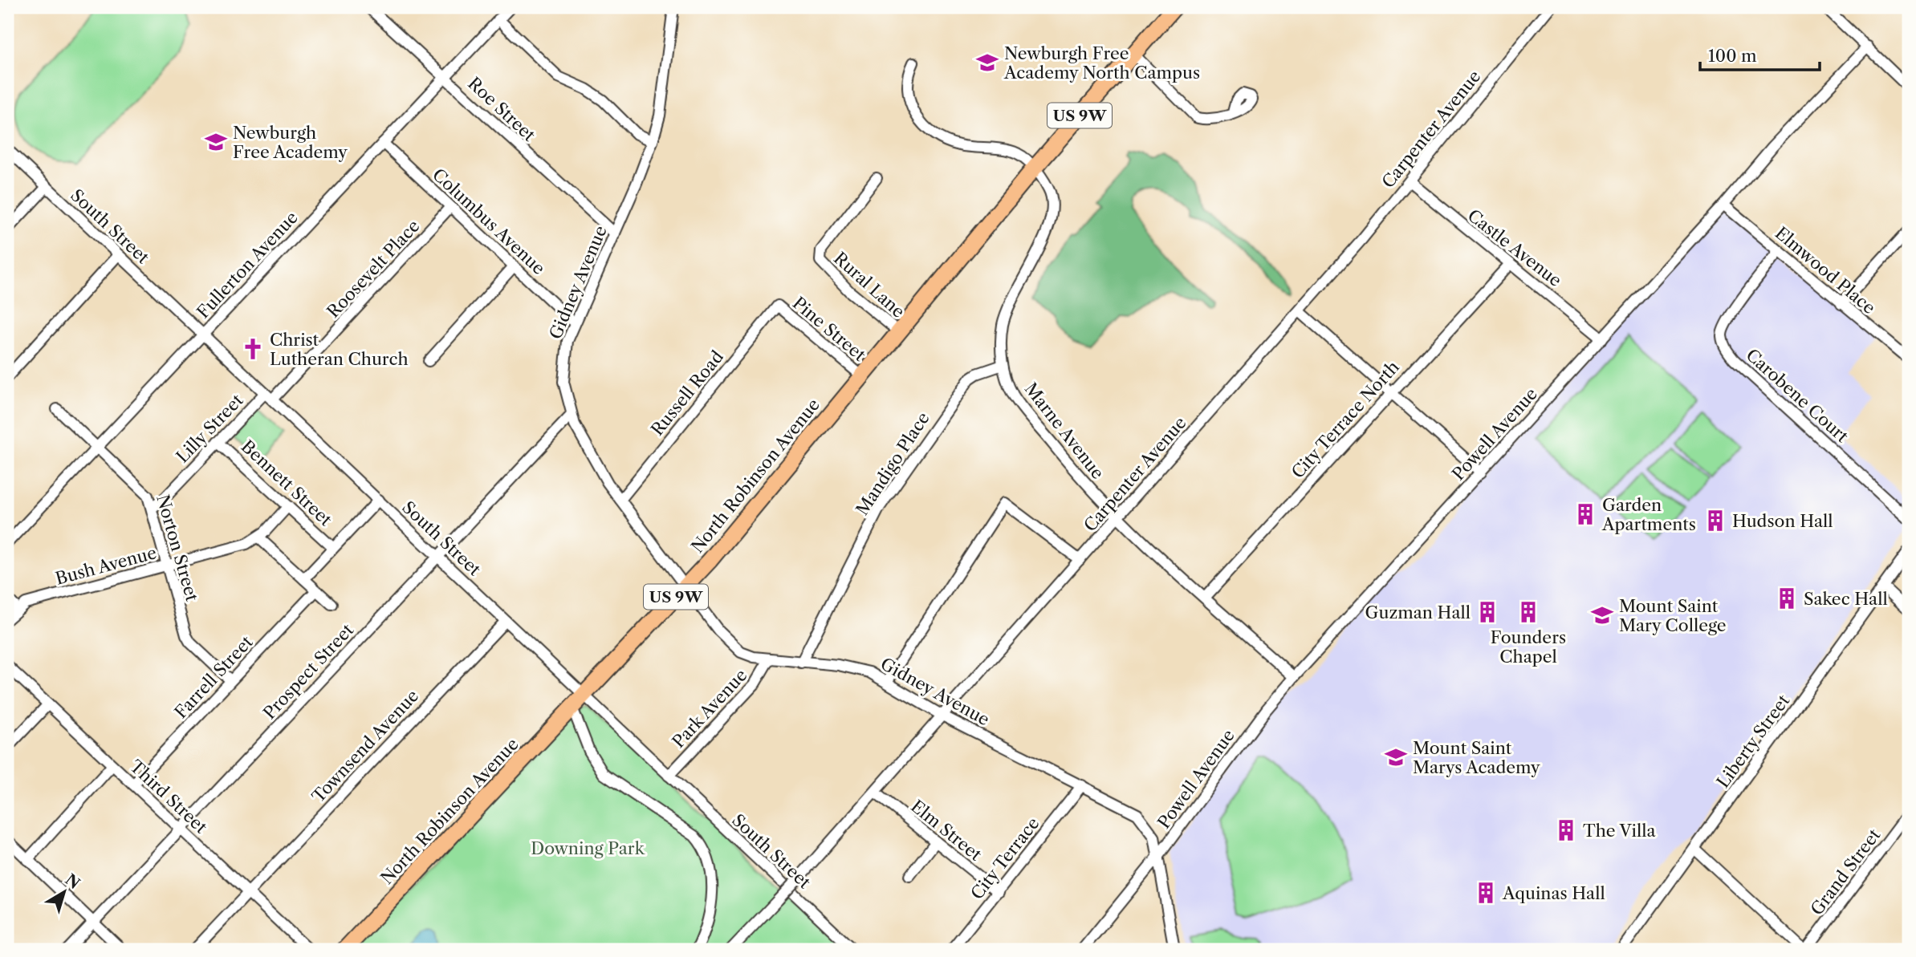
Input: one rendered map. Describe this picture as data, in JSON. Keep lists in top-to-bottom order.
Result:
{
  "streets": {
    "highway": ["US 9W", "North Robinson Avenue"],
    "street": [
      "Roe Street",
      "Carpenter Avenue",
      "Columbus Avenue",
      "South Street",
      "Castle Avenue",
      "Fullerton Avenue",
      "Roosevelt Place",
      "Elmwood Place",
      "Gidney Avenue",
      "Rural Lane",
      "Pine Street",
      "Russell Road",
      "Carobene Court",
      "City Terrace North",
      "Lilly Street",
      "Marne Avenue",
      "Powell Avenue",
      "Mandigo Place",
      "Bennett Street",
      "Norton Street",
      "Bush Avenue",
      "Prospect Street",
      "Farrell Street",
      "Park Avenue",
      "Liberty Street",
      "Townsend Avenue",
      "Third Street",
      "Elm Street",
      "City Terrace",
      "Grand Street"
    ]
  },
  "crossings": [
    ["Roe Street", "Fullerton Avenue"],
    ["Roe Street", "Gidney Avenue"],
    ["Carpenter Avenue", "Castle Avenue"],
    ["Carpenter Avenue", "Gidney Avenue"],
    ["Carpenter Avenue", "Marne Avenue"],
    ["Carpenter Avenue", "Elm Street"],
    ["Columbus Avenue", "Fullerton Avenue"],
    ["Columbus Avenue", "Roosevelt Place"],
    ["Columbus Avenue", "Gidney Avenue"],
    ["South Street", "Fullerton Avenue"],
    ["South Street", "Roosevelt Place"],
    ["South Street", "Lilly Street"],
    ["South Street", "North Robinson Avenue"],
    ["South Street", "Prospect Street"],
    ["South Street", "Park Avenue"],
    ["South Street", "Townsend Avenue"],
    ["Castle Avenue", "City Terrace North"],
    ["Castle Avenue", "Powell Avenue"],
    ["Fullerton Avenue", "Norton Street"],
    ["Roosevelt Place", "Lilly Street"],
    ["Elmwood Place", "Carobene Court"],
    ["Elmwood Place", "Powell Avenue"],
    ["Gidney Avenue", "Russell Road"],
    ["Gidney Avenue", "Powell Avenue"],
    ["Gidney Avenue", "Mandigo Place"],
    ["Gidney Avenue", "North Robinson Avenue"],
    ["Gidney Avenue", "Prospect Street"],
    ["Gidney Avenue", "Park Avenue"],
    ["Gidney Avenue", "City Terrace"],
    ["Rural Lane", "North Robinson Avenue"],
    ["Pine Street", "Russell Road"],
    ["Pine Street", "North Robinson Avenue"],
    ["City Terrace North", "Marne Avenue"],
    ["Lilly Street", "Bennett Street"],
    ["Lilly Street", "Norton Street"],
    ["Marne Avenue", "Powell Avenue"],
    ["Marne Avenue", "Mandigo Place"],
    ["Marne Avenue", "North Robinson Avenue"],
    ["Bennett Street", "Bush Avenue"],
    ["Norton Street", "Bush Avenue"],
    ["Norton Street", "Farrell Street"],
    ["Prospect Street", "Third Street"],
    ["Farrell Street", "Third Street"],
    ["Townsend Avenue", "Third Street"],
    ["Elm Street", "City Terrace"]
  ],
  "parks": ["Downing Park"],
  "places": {
    "school or university": [
      "Newburgh Free Academy North Campus",
      "Newburgh Free Academy",
      "Mount Saint Mary College",
      "Mount Saint Marys Academy"
    ],
    "church": ["Christ Lutheran Church"],
    "building": [
      "Garden Apartments",
      "Hudson Hall",
      "Sakec Hall",
      "Guzman Hall",
      "Founders Chapel",
      "The Villa",
      "Aquinas Hall"
    ]
  },
  "scale_bar": "100 m",
  "north": "top right"
}
